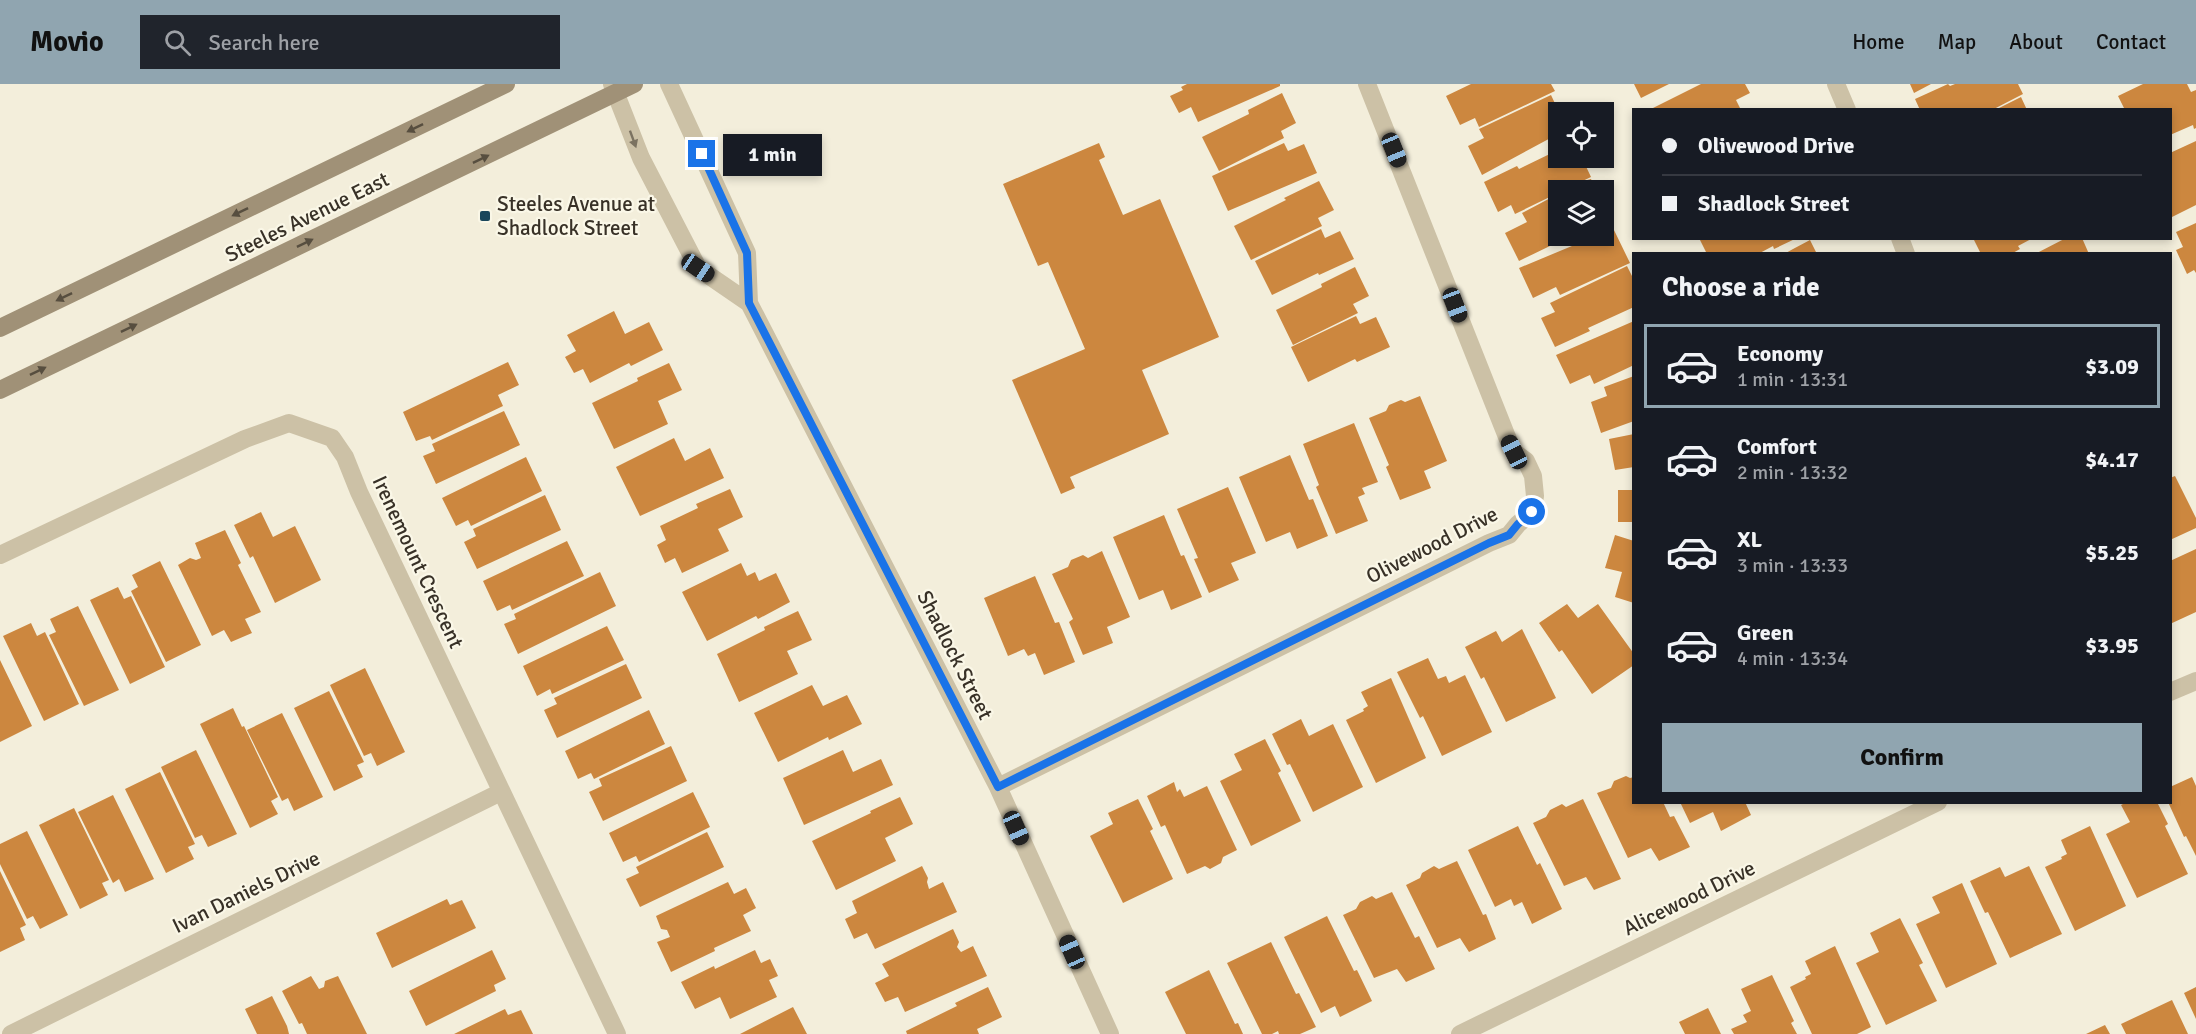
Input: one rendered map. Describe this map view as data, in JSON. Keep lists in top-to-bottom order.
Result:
{
  "streets": {
    "main road": ["Steeles Avenue East"],
    "street": [
      "Olivewood Drive",
      "Irenemount Crescent",
      "Shadlock Street",
      "Ivan Daniels Drive",
      "Alicewood Drive"
    ]
  },
  "crossings": [
    ["Steeles Avenue East", "Shadlock Street"],
    ["Olivewood Drive", "Shadlock Street"],
    ["Irenemount Crescent", "Ivan Daniels Drive"]
  ],
  "places": {
    "transit": ["Steeles Avenue at Shadlock Street"]
  },
  "page": {
    "header": "Movio",
    "search": "Search here",
    "nav": [
      "Home",
      "Map",
      "About",
      "Contact"
    ],
    "banner": ["Olivewood Drive", "Shadlock Street"],
    "bubble": "1 min",
    "heading": "Choose a ride",
    "list": [
      {
        "name": "Economy",
        "note": "1 min · 13:31",
        "value": "$3.09"
      },
      {
        "name": "Comfort",
        "note": "2 min · 13:32",
        "value": "$4.17"
      },
      {
        "name": "XL",
        "note": "3 min · 13:33",
        "value": "$5.25"
      },
      {
        "name": "Green",
        "note": "4 min · 13:34",
        "value": "$3.95"
      }
    ],
    "buttons": "Confirm"
  }
}
